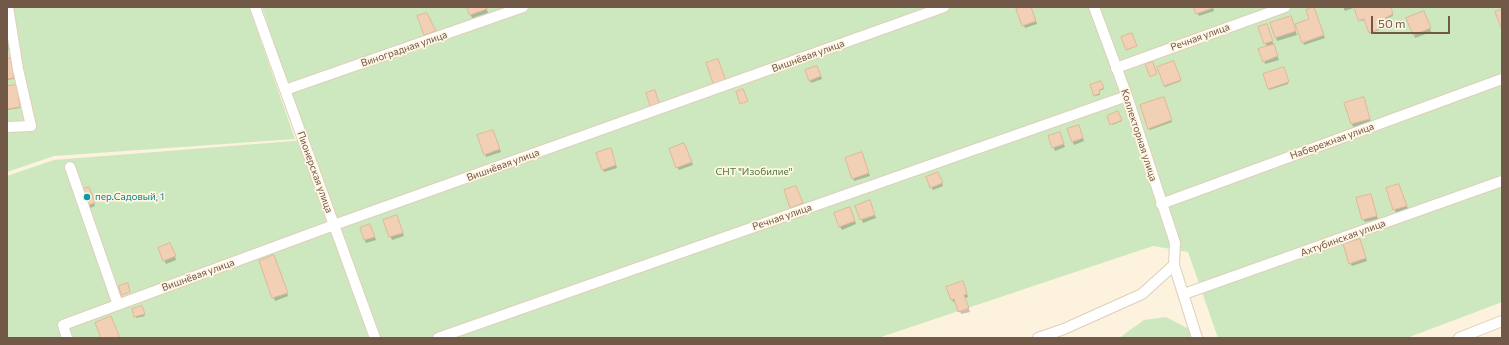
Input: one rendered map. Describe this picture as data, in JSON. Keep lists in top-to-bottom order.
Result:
{
  "streets": {
    "street": [
      "Речная улица",
      "Виноградная улица",
      "Вишнёвая улица",
      "Коллекторная улица",
      "Набережная улица",
      "Пионерская улица",
      "Ахтубинская улица"
    ]
  },
  "crossings": [
    ["Речная улица", "Коллекторная улица"],
    ["Виноградная улица", "Пионерская улица"],
    ["Вишнёвая улица", "Пионерская улица"],
    ["Коллекторная улица", "Набережная улица"]
  ],
  "parks": ["СНТ \"Изобилие\""],
  "places": ["пер.Садовый, 1"],
  "scale_bar": "50 m"
}
